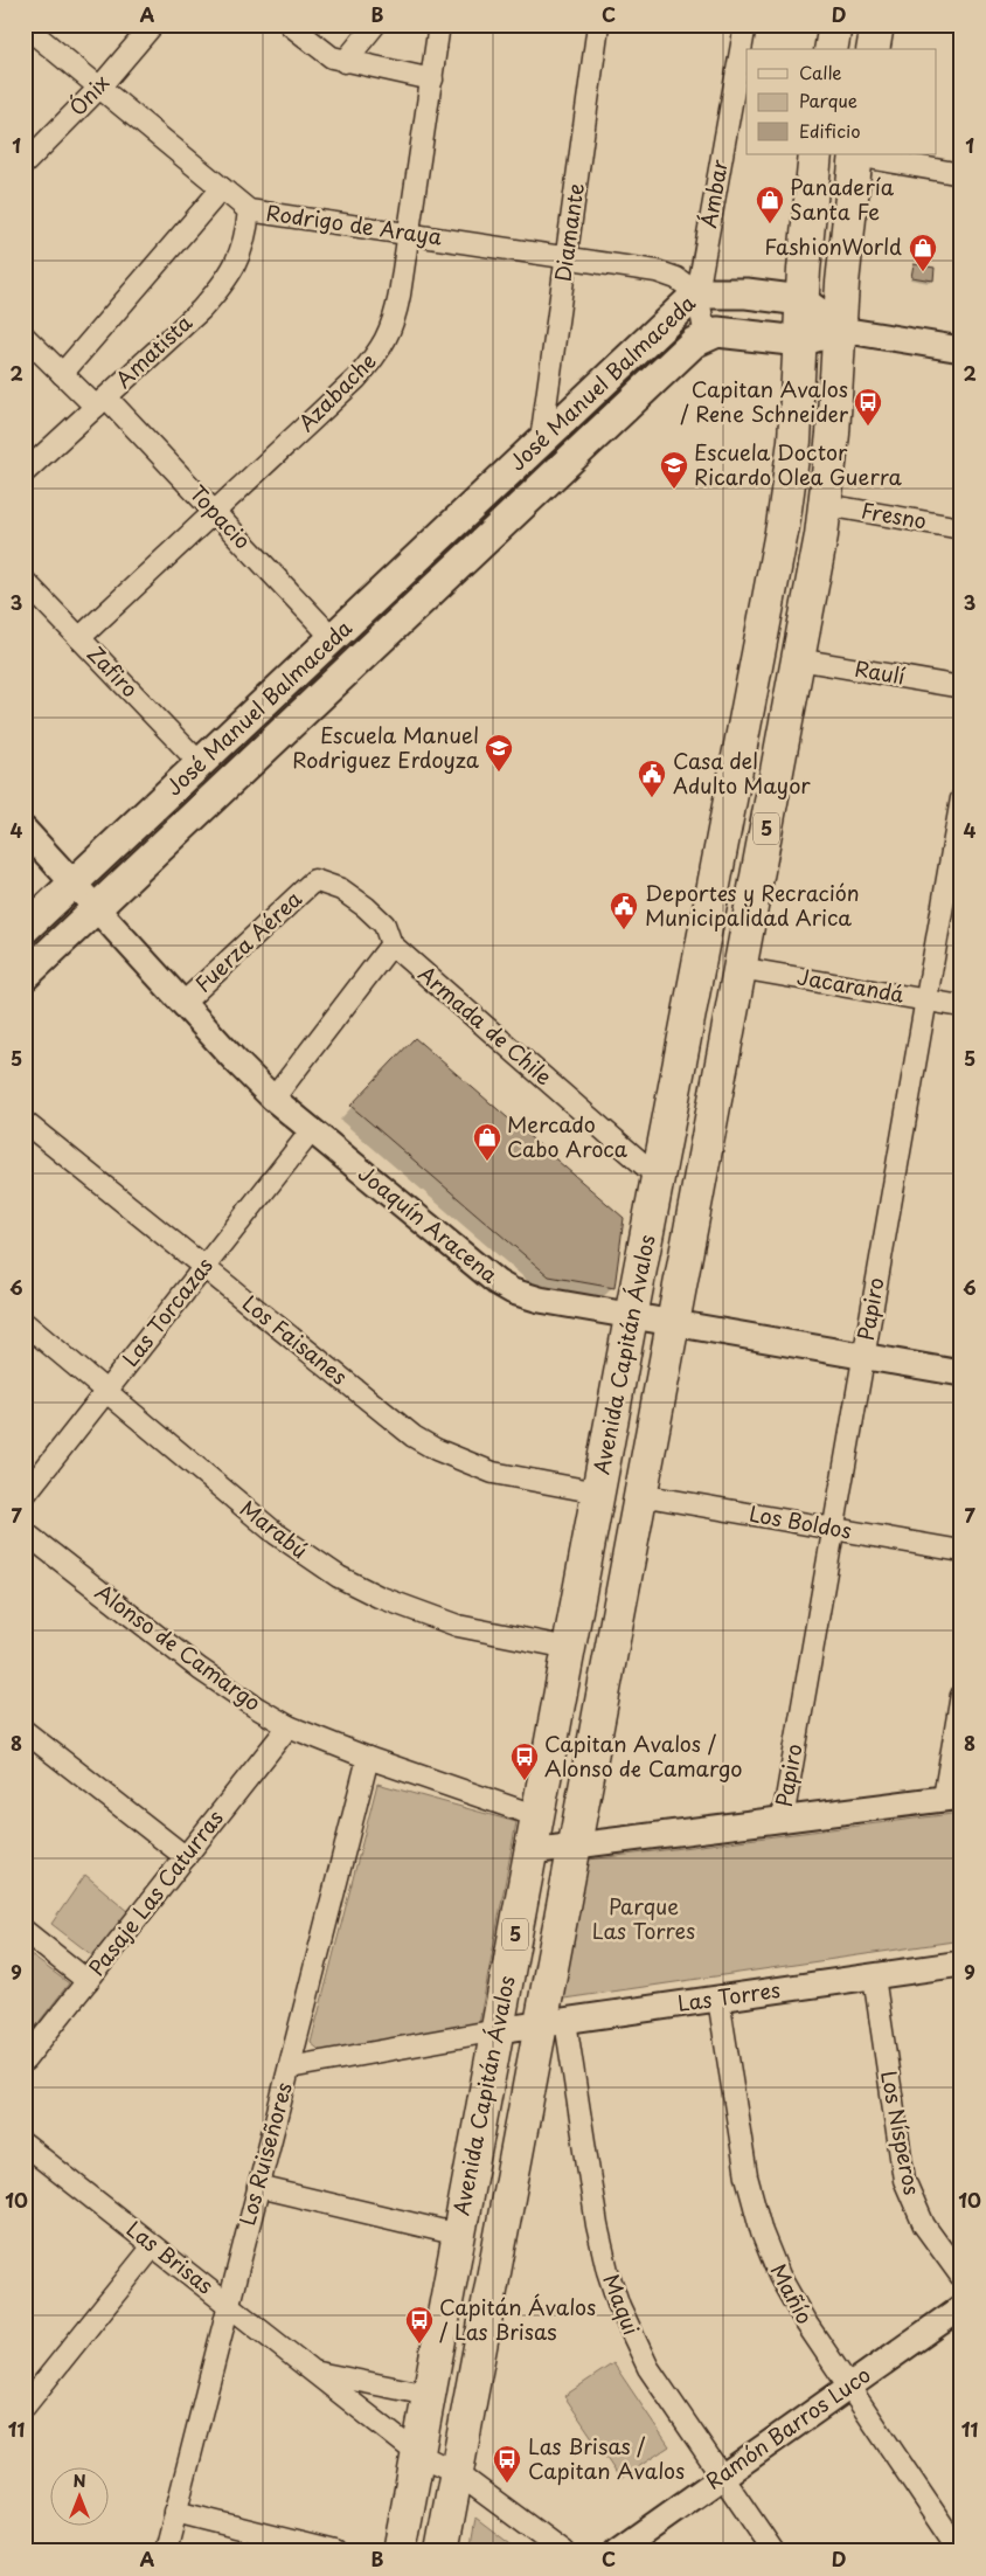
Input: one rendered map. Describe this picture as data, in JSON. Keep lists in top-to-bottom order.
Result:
{
  "streets": {
    "highway": ["5", "Avenida Capitán Ávalos"],
    "main road": ["José Manuel Balmaceda"],
    "street": [
      "Ónix",
      "Ámbar",
      "Rodrigo de Araya",
      "Diamante",
      "Amatista",
      "Azabache",
      "Fresno",
      "Topacio",
      "Zafiro",
      "Raulí",
      "Fuerza Aérea",
      "Jacarandá",
      "Armada de Chile",
      "Joaquín Aracena",
      "Papiro",
      "Las Torcazas",
      "Los Faisanes",
      "Los Boldos",
      "Marabú",
      "Alonso de Camargo",
      "Pasaje Las Caturras",
      "Las Torres",
      "Los Nísperos",
      "Los Ruiseñores",
      "Las Brisas",
      "Mañío",
      "Maqui",
      "Ramón Barros Luco"
    ]
  },
  "crossings": [
    ["Ónix", "Rodrigo de Araya"],
    ["Ámbar", "Rodrigo de Araya"],
    ["Ámbar", "José Manuel Balmaceda"],
    ["Rodrigo de Araya", "Diamante"],
    ["Rodrigo de Araya", "Amatista"],
    ["Rodrigo de Araya", "José Manuel Balmaceda"],
    ["Rodrigo de Araya", "Azabache"],
    ["Diamante", "José Manuel Balmaceda"],
    ["Amatista", "Topacio"],
    ["José Manuel Balmaceda", "Topacio"],
    ["José Manuel Balmaceda", "Zafiro"],
    ["José Manuel Balmaceda", "Joaquín Aracena"],
    ["José Manuel Balmaceda", "Avenida Capitán Ávalos"],
    ["Azabache", "Topacio"],
    ["Azabache", "Zafiro"],
    ["Fresno", "Avenida Capitán Ávalos"],
    ["Raulí", "Avenida Capitán Ávalos"],
    ["Fuerza Aérea", "Armada de Chile"],
    ["Fuerza Aérea", "Joaquín Aracena"],
    ["Jacarandá", "Papiro"],
    ["Jacarandá", "Avenida Capitán Ávalos"],
    ["Armada de Chile", "Avenida Capitán Ávalos"],
    ["Joaquín Aracena", "Papiro"],
    ["Joaquín Aracena", "Las Torcazas"],
    ["Joaquín Aracena", "Avenida Capitán Ávalos"],
    ["Papiro", "Los Boldos"],
    ["Las Torcazas", "Los Faisanes"],
    ["Las Torcazas", "Marabú"],
    ["Los Faisanes", "Avenida Capitán Ávalos"],
    ["Avenida Capitán Ávalos", "Los Boldos"],
    ["Avenida Capitán Ávalos", "Marabú"],
    ["Avenida Capitán Ávalos", "Alonso de Camargo"],
    ["Avenida Capitán Ávalos", "Las Torres"],
    ["Avenida Capitán Ávalos", "Las Brisas"],
    ["Avenida Capitán Ávalos", "Maqui"],
    ["Alonso de Camargo", "Pasaje Las Caturras"],
    ["Alonso de Camargo", "Los Ruiseñores"],
    ["Las Torres", "Los Nísperos"],
    ["Las Torres", "Mañío"],
    ["Las Torres", "Maqui"],
    ["Los Ruiseñores", "Las Brisas"],
    ["Mañío", "Ramón Barros Luco"],
    ["Maqui", "Ramón Barros Luco"]
  ],
  "parks": ["Parque Las Torres"],
  "places": {
    "shop": ["Panadería Santa Fe", "FashionWorld", "Mercado Cabo Aroca"],
    "bus stop": [
      "Capitan Avalos / Rene Schneider",
      "Capitan Avalos / Alonso de Camargo",
      "Capitán Ávalos / Las Brisas",
      "Las Brisas / Capitan Avalos"
    ],
    "school or university": ["Escuela Doctor Ricardo Olea Guerra", "Escuela Manuel Rodriguez Erdoyza"],
    "public building": ["Casa del Adulto Mayor", "Deportes y Recración Municipalidad Arica"]
  },
  "legend": ["Calle", "Parque", "Edificio"],
  "north": "top",
  "grid": {
    "columns": [
      "A",
      "B",
      "C",
      "D"
    ],
    "rows": [
      "1",
      "2",
      "3",
      "4",
      "5",
      "6",
      "7",
      "8",
      "9",
      "10",
      "11"
    ]
  }
}
